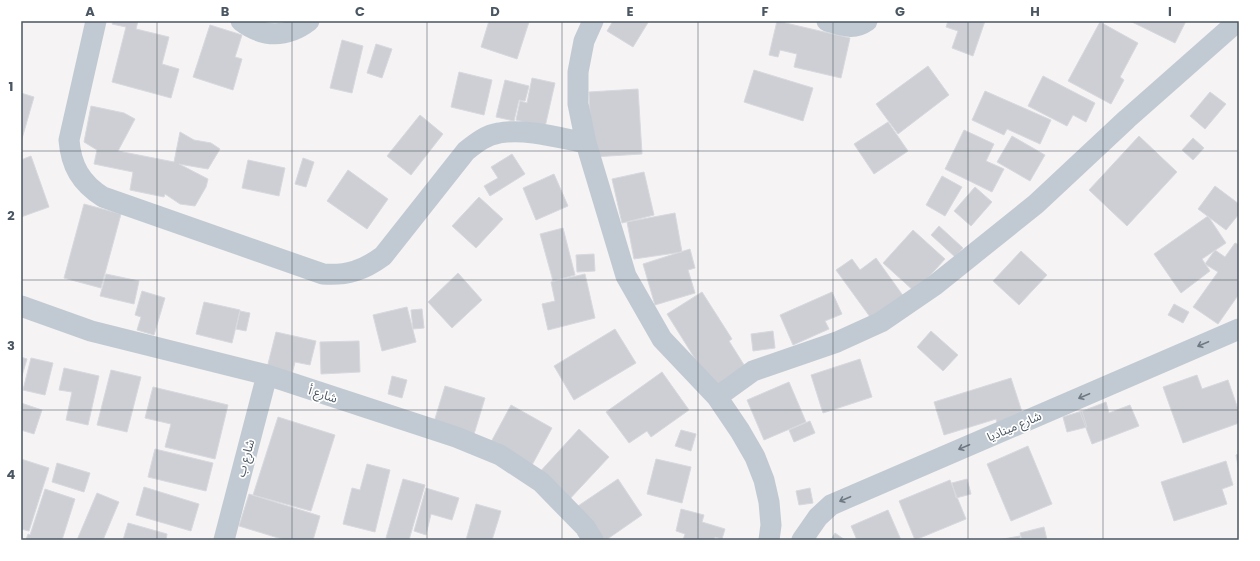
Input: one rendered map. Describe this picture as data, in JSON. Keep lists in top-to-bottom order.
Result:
{
  "streets": {
    "street": ["شارع أ", "شارع ميناديا", "شارع ب"]
  },
  "crossings": [
    ["شارع أ", "شارع ب"]
  ],
  "grid": {
    "columns": [
      "A",
      "B",
      "C",
      "D",
      "E",
      "F",
      "G",
      "H",
      "I"
    ],
    "rows": [
      "1",
      "2",
      "3",
      "4"
    ]
  }
}
